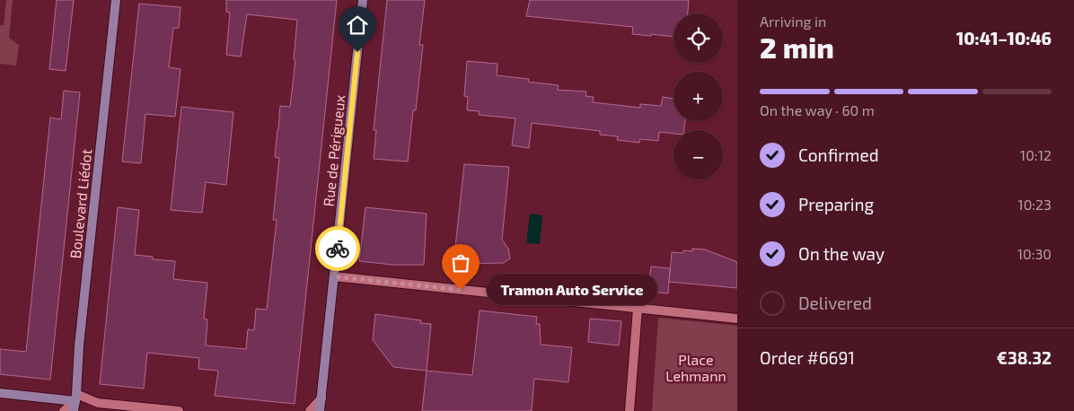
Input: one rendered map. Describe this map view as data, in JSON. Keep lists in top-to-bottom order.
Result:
{
  "streets": {
    "main road": ["Rue de Périgueux", "Boulevard Liédot"]
  },
  "parks": ["Place Lehmann"],
  "places": ["Tramon Auto Service"],
  "page": {
    "heading": ["2 min", "Arriving in", "10:41–10:46"],
    "panel": ["Order #6691", "€38.32"],
    "map_buttons": ["+", "−"],
    "bar": "On the way · 60 m",
    "list": [
      ["Confirmed", "10:12"],
      ["Preparing", "10:23"],
      ["On the way", "10:30"],
      "Delivered"
    ],
    "bubble": "Tramon Auto Service"
  }
}
